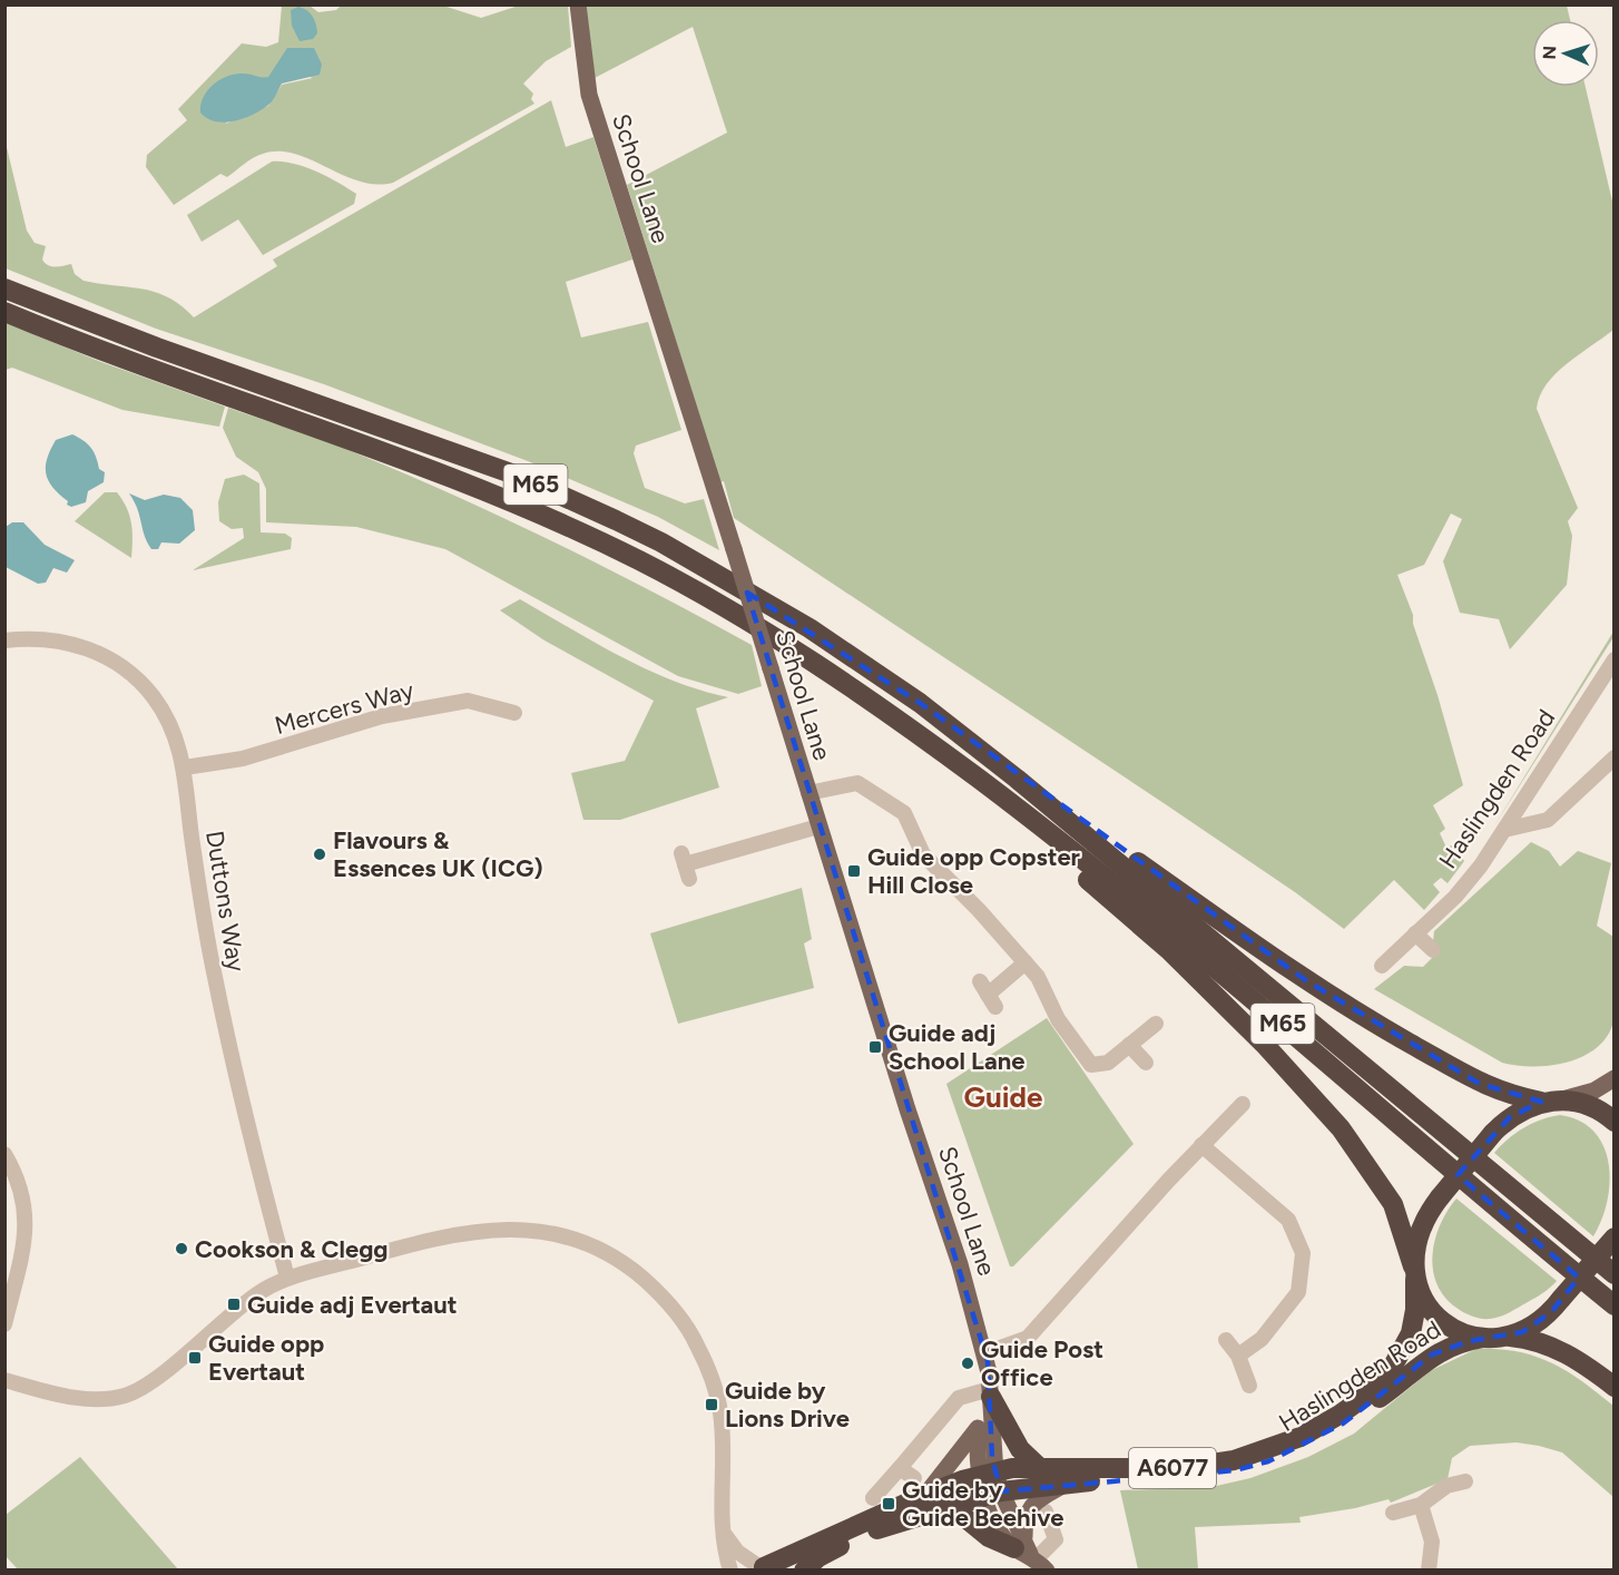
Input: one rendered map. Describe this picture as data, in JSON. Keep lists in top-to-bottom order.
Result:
{
  "streets": {
    "highway": ["M65", "Haslingden Road", "A6077"],
    "main road": ["School Lane"],
    "street": ["Mercers Way", "Duttons Way"]
  },
  "crossings": [
    ["School Lane", "Haslingden Road"],
    ["Mercers Way", "Duttons Way"],
    ["Haslingden Road", "A6077"]
  ],
  "districts": ["Guide"],
  "places": {
    "other": ["Flavours & Essences UK (ICG)", "Cookson & Clegg", "Guide Post Office"],
    "transit": [
      "Guide opp Copster Hill Close",
      "Guide adj School Lane",
      "Guide adj Evertaut",
      "Guide opp Evertaut",
      "Guide by Lions Drive",
      "Guide by Guide Beehive"
    ]
  },
  "north": "left"
}
